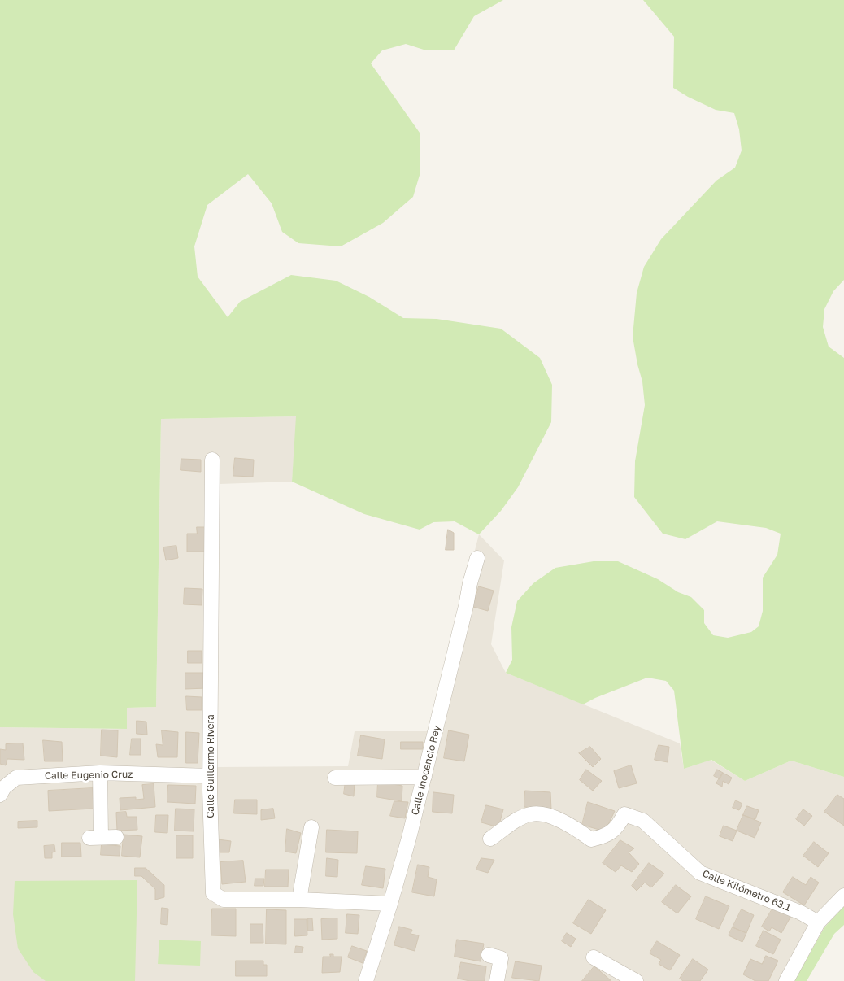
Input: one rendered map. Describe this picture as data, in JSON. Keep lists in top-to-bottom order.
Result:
{
  "streets": {
    "street": [
      "Calle Guillermo Rivera",
      "Calle Inocencio Rey",
      "Calle Eugenio Cruz",
      "Calle Kilómetro 63.1"
    ]
  },
  "crossings": [
    ["Calle Guillermo Rivera", "Calle Inocencio Rey"],
    ["Calle Guillermo Rivera", "Calle Eugenio Cruz"]
  ]
}
